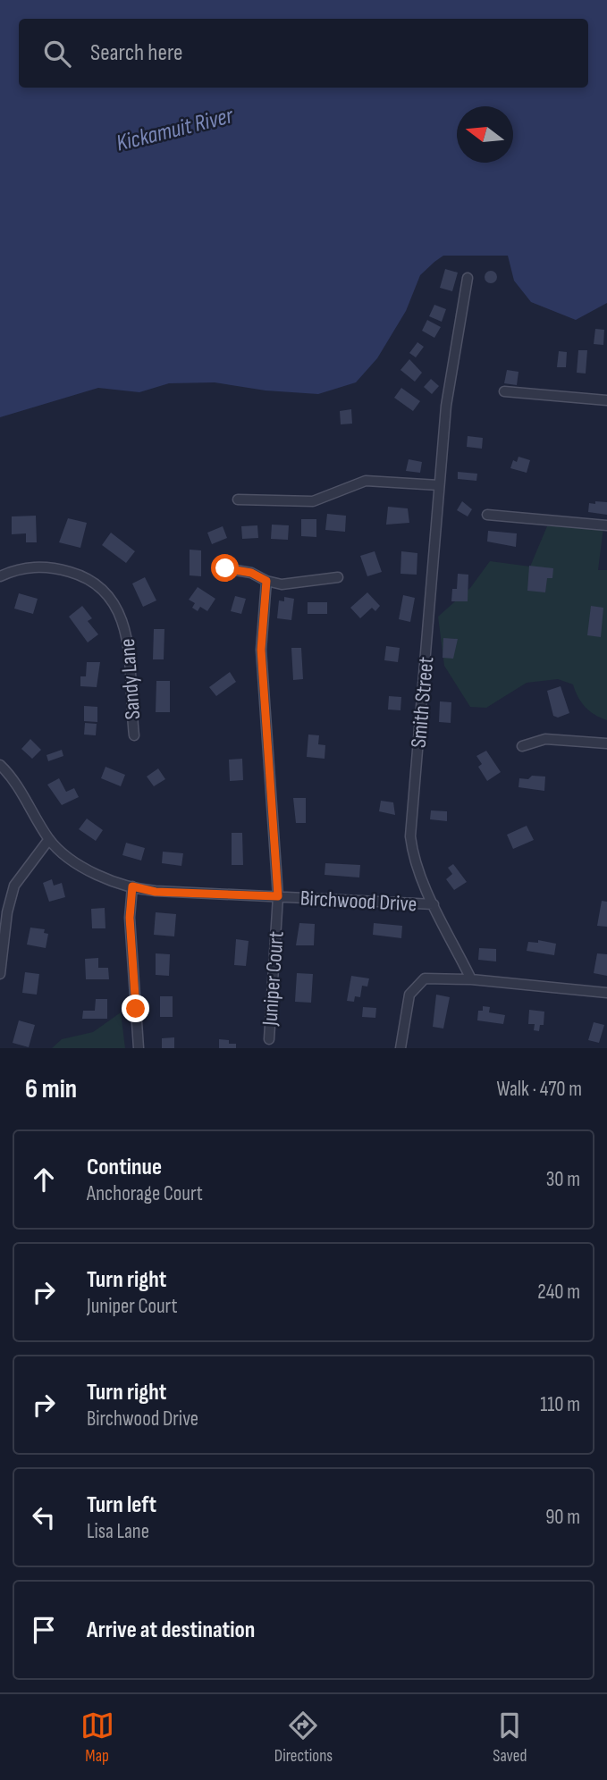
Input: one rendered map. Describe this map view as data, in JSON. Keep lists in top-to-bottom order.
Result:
{
  "streets": {
    "street": [
      "Sandy Lane",
      "Smith Street",
      "Birchwood Drive",
      "Juniper Court"
    ]
  },
  "crossings": [
    ["Smith Street", "Birchwood Drive"],
    ["Birchwood Drive", "Juniper Court"]
  ],
  "water": ["Kickamuit River"],
  "north": "left",
  "page": {
    "search": "Search here",
    "heading": ["6 min", "Walk · 470 m"],
    "list": [
      ["Continue", "Anchorage Court", "30 m"],
      ["Turn right", "Juniper Court", "240 m"],
      ["Turn right", "Birchwood Drive", "110 m"],
      ["Turn left", "Lisa Lane", "90 m"],
      "Arrive at destination"
    ],
    "nav": ["Map", "Directions", "Saved"]
  }
}
